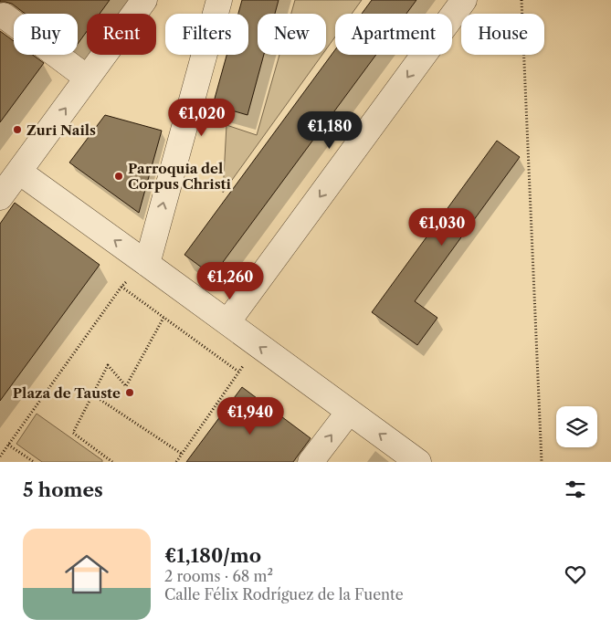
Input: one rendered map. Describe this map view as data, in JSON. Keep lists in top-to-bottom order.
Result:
{
  "places": ["Zuri Nails", "Parroquia del Corpus Christi", "Plaza de Tauste"],
  "page": {
    "chip": [
      "Buy",
      "Rent",
      "Filters",
      "New",
      "Apartment",
      "House"
    ],
    "price": [
      "€1,020",
      "€1,180",
      "€1,030",
      "€1,260",
      "€1,940"
    ],
    "heading": "5 homes",
    "list": [
      {
        "name": "€1,180/mo",
        "note": "2 rooms · 68 m² · Calle Félix Rodríguez de la Fuente"
      }
    ]
  }
}
